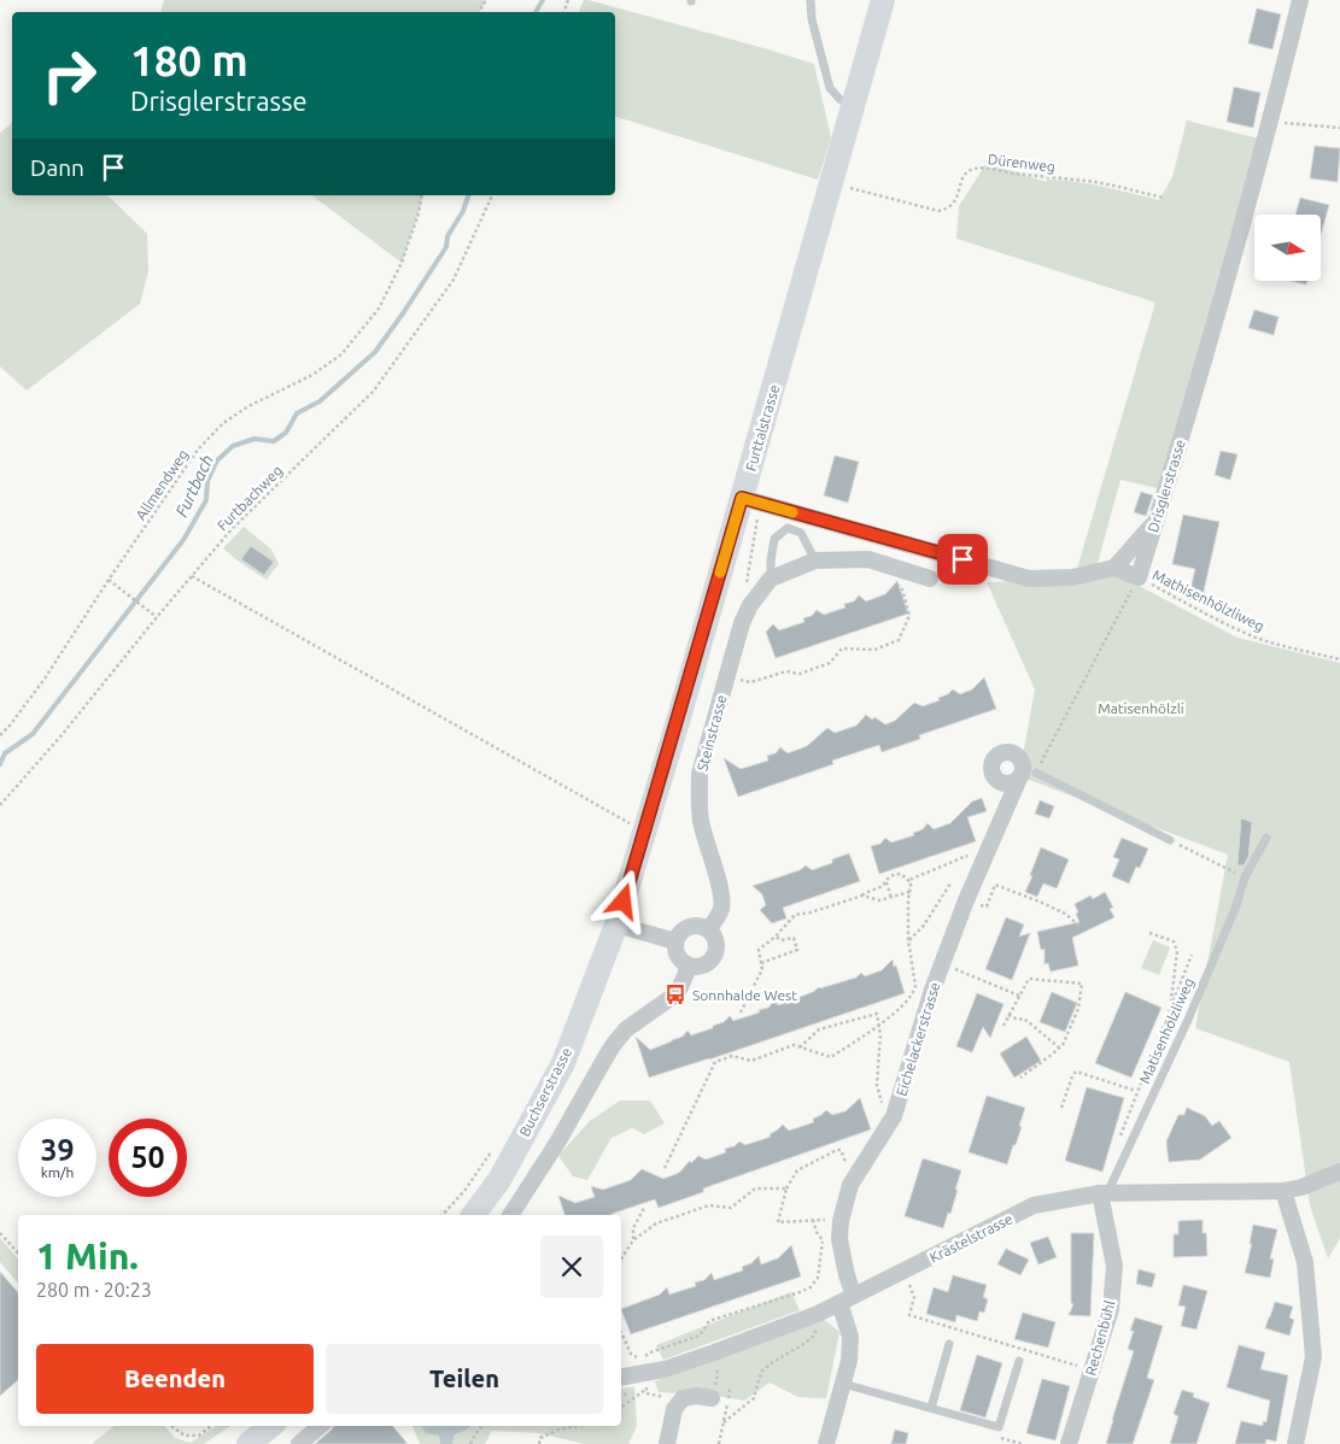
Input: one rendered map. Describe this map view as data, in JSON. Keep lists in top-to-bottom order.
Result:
{
  "streets": {
    "main road": ["Furttalstrasse", "Buchserstrasse"],
    "street": [
      "Drisglerstrasse",
      "Steinstrasse",
      "Eichelackerstrasse",
      "Krästelstrasse",
      "Rechenbühl"
    ],
    "lane": ["Matisenhölzliweg"],
    "path": [
      "Dürenweg",
      "Allmendweg",
      "Furtbachweg",
      "Mathisenhölzliweg"
    ]
  },
  "crossings": [
    ["Dürenweg", "Furttalstrasse"],
    ["Furttalstrasse", "Buchserstrasse"],
    ["Drisglerstrasse", "Mathisenhölzliweg"],
    ["Matisenhölzliweg", "Krästelstrasse"],
    ["Matisenhölzliweg", "Rechenbühl"],
    ["Eichelackerstrasse", "Krästelstrasse"],
    ["Krästelstrasse", "Rechenbühl"]
  ],
  "water": ["Furtbach"],
  "parks": ["Matisenhölzli"],
  "places": {
    "bus stop": ["Sonnhalde West"]
  },
  "north": "right",
  "page": {
    "turn": ["180 m", "Drisglerstrasse"],
    "then": "Dann",
    "speed": "39 km/h",
    "limit": "50",
    "heading": ["1 Min.", "280 m · 20:23"],
    "buttons": ["Beenden", "Teilen"]
  }
}
